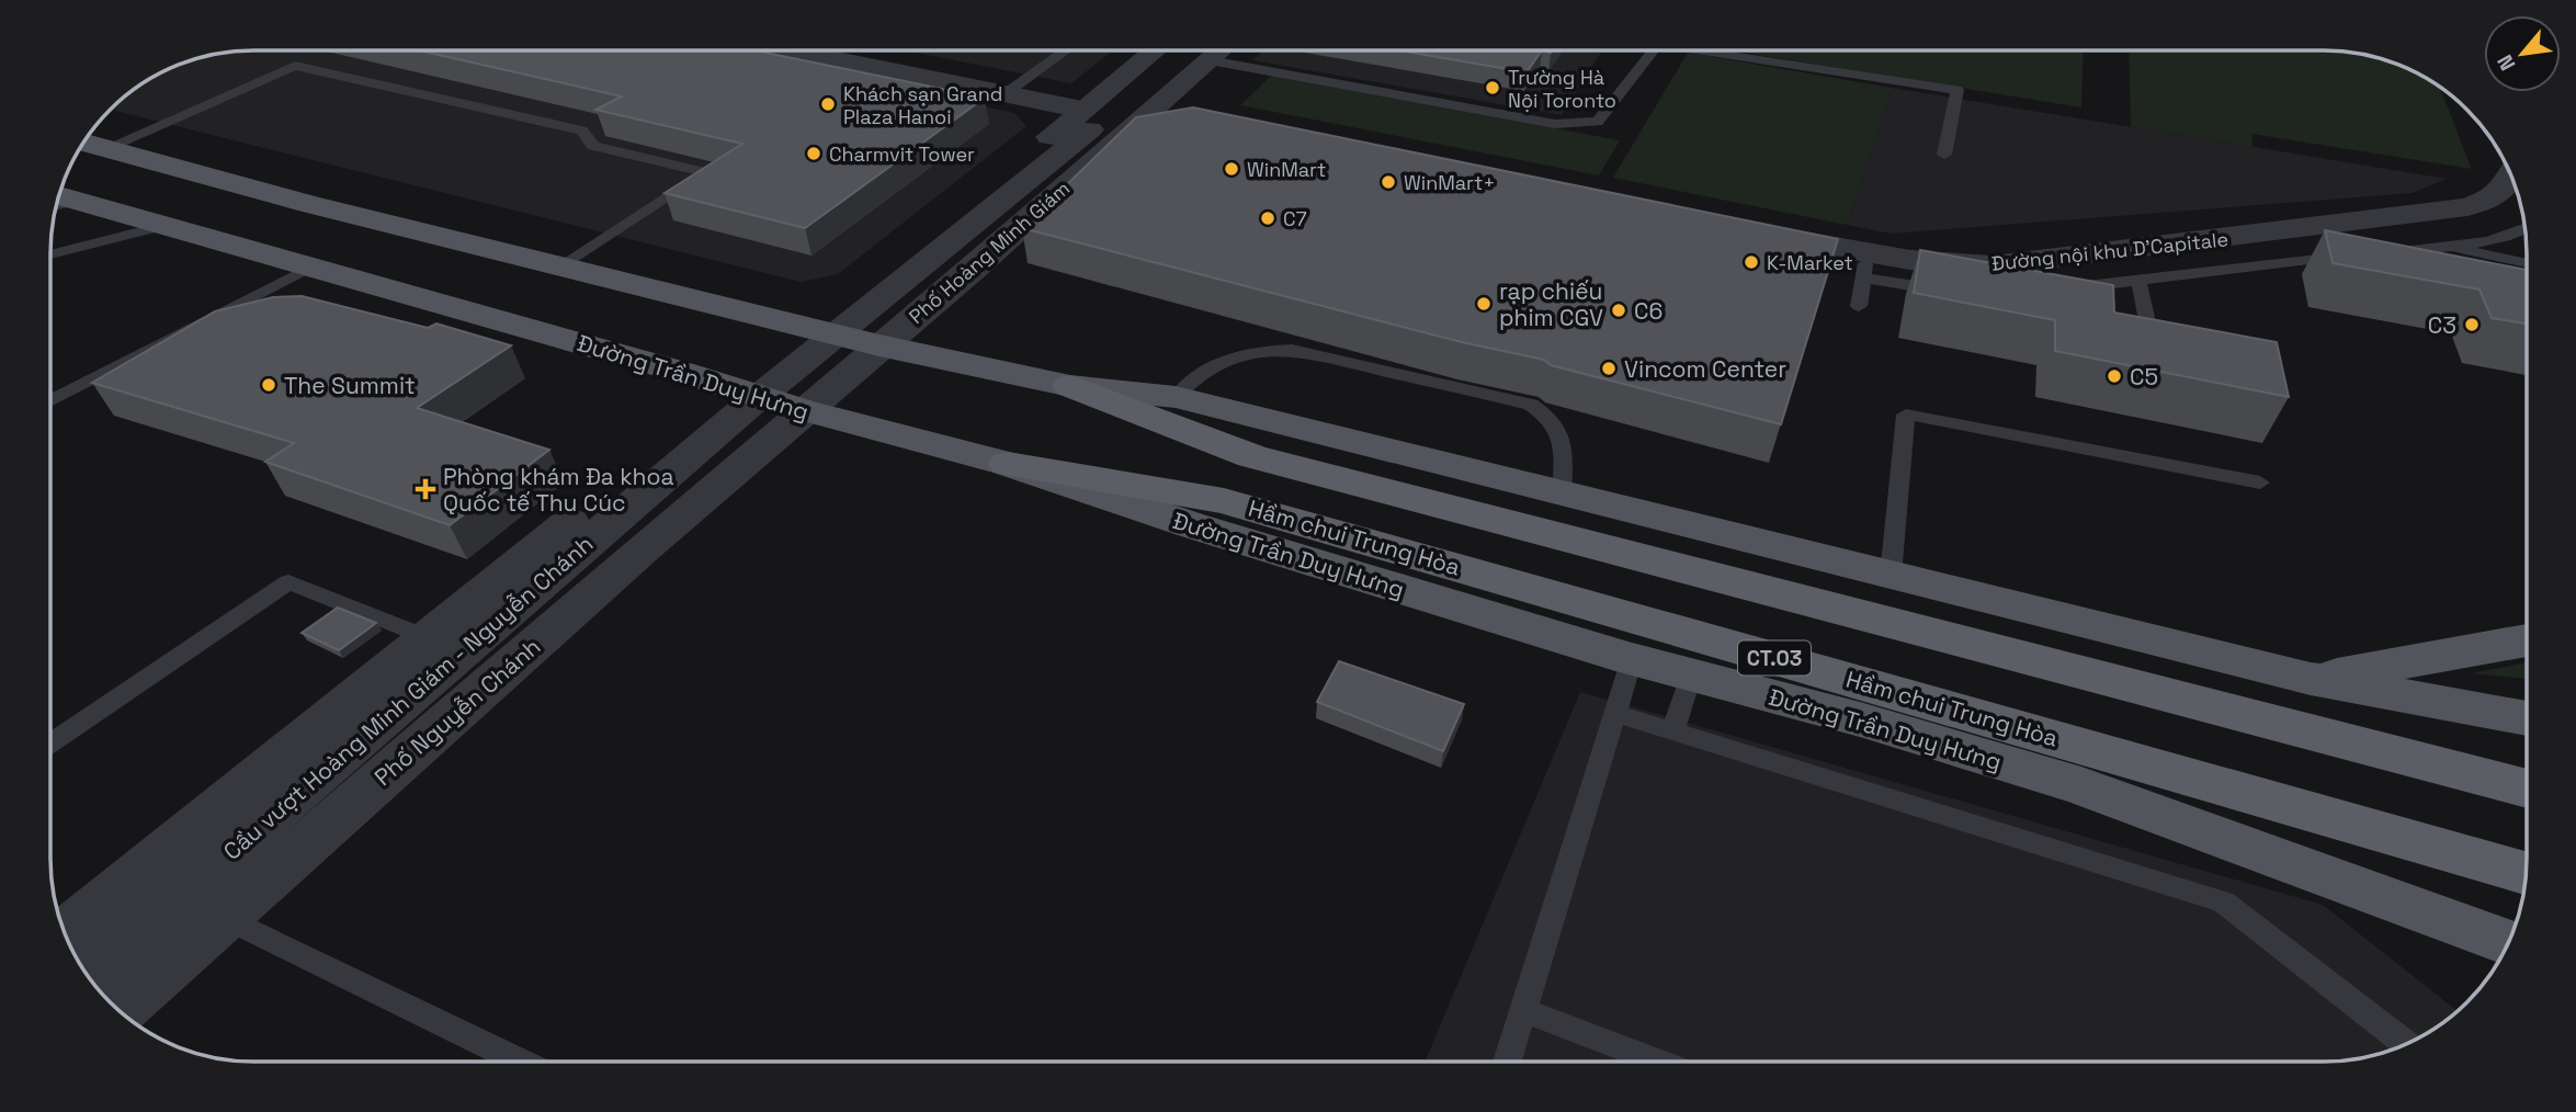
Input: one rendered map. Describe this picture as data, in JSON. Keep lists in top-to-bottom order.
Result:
{
  "streets": {
    "highway": ["Hầm chui Trung Hòa", "CT.03"],
    "main road": ["Đường Trần Duy Hưng"],
    "street": [
      "Đường nội khu D'Capitale",
      "Phố Hoàng Minh Giám",
      "Cầu vượt Hoàng Minh Giám - Nguyễn Chánh",
      "Phố Nguyễn Chánh"
    ]
  },
  "crossings": [
    ["Phố Hoàng Minh Giám", "Đường Trần Duy Hưng"],
    ["Phố Hoàng Minh Giám", "Phố Nguyễn Chánh"],
    ["Đường Trần Duy Hưng", "Hầm chui Trung Hòa"],
    ["Đường Trần Duy Hưng", "Phố Nguyễn Chánh"]
  ],
  "places": {
    "other": [
      "Trường Hà Nội Toronto",
      "Khách sạn Grand Plaza Hanoi",
      "Charmvit Tower",
      "WinMart",
      "WinMart+",
      "C7",
      "K-Market",
      "rạp chiếu phim CGV",
      "C6",
      "C3",
      "Vincom Center",
      "C5",
      "The Summit"
    ],
    "health": ["Phòng khám Đa khoa Quốc tế Thu Cúc"]
  },
  "north": "bottom left"
}
